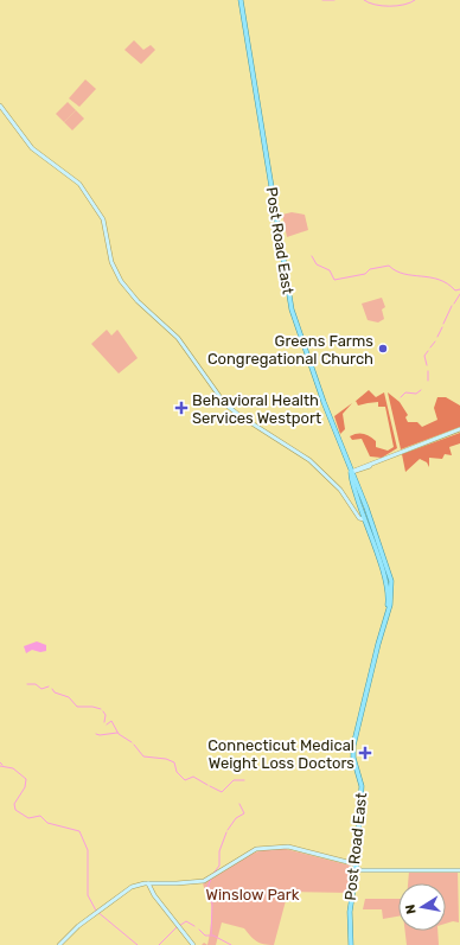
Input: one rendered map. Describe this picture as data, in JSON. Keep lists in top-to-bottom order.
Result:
{
  "streets": {
    "main road": ["Post Road East"]
  },
  "parks": ["Winslow Park"],
  "places": {
    "other": ["Greens Farms Congregational Church"],
    "health": ["Behavioral Health Services Westport", "Connecticut Medical Weight Loss Doctors"]
  },
  "north": "left"
}
